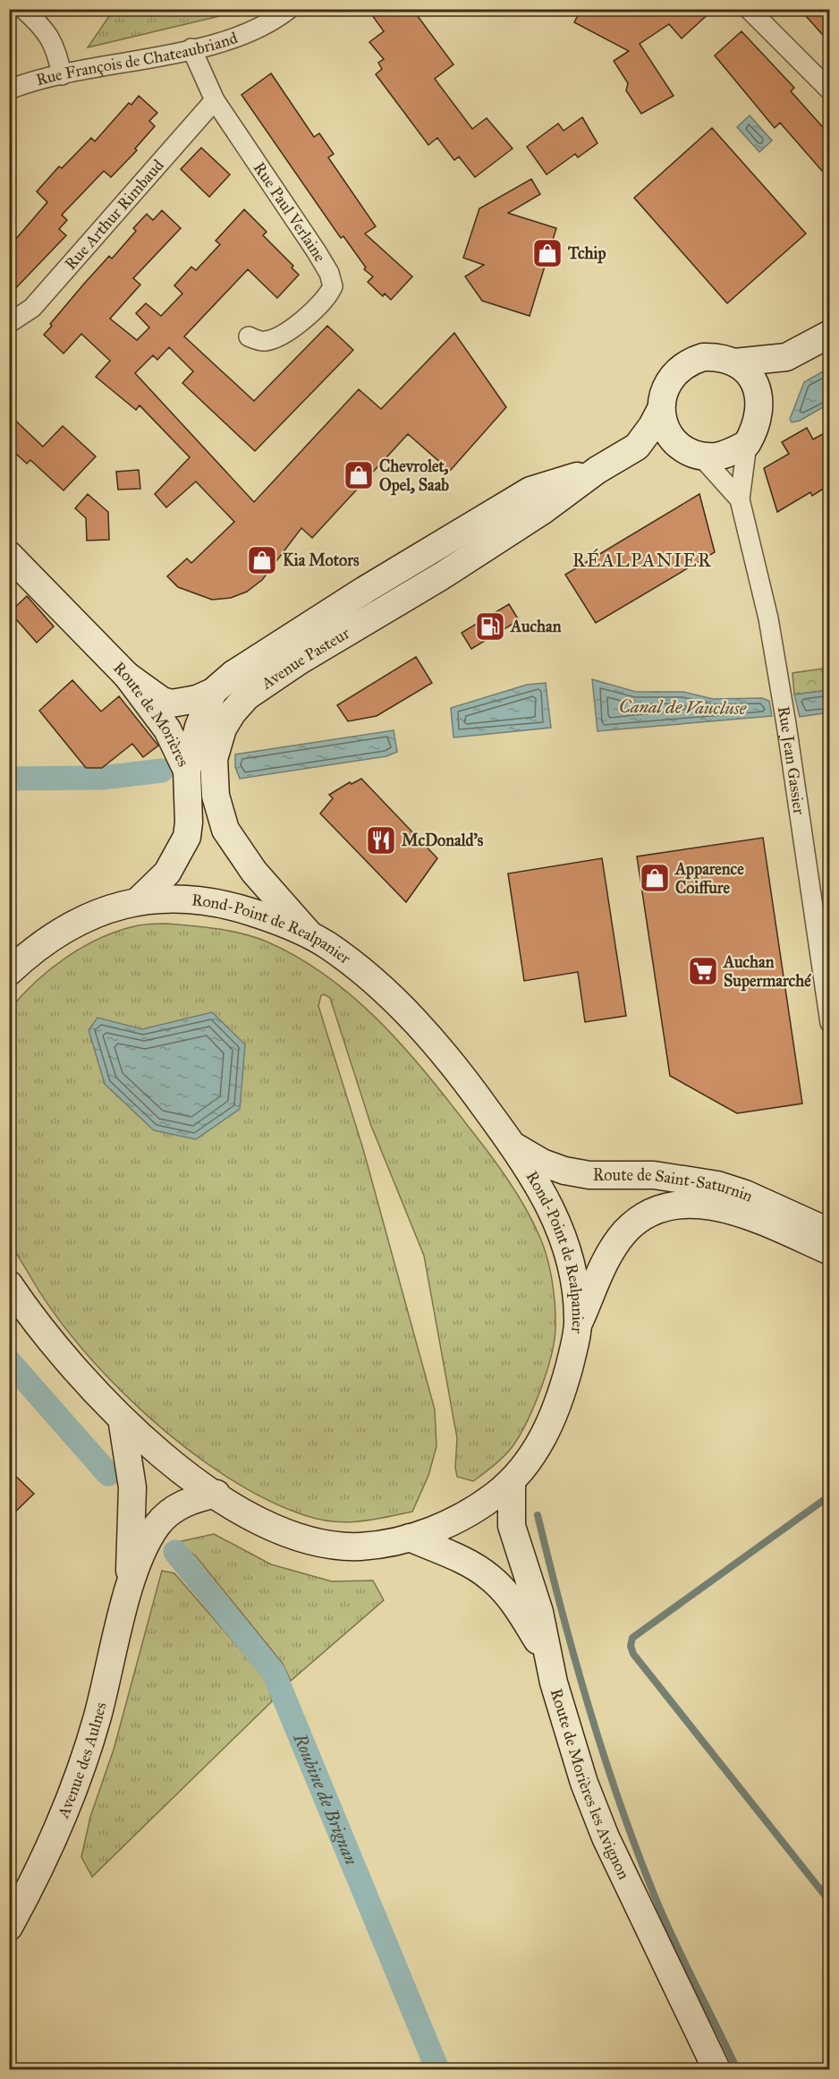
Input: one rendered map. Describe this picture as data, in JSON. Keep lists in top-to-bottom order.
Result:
{
  "streets": {
    "main road": [
      "Avenue Pasteur",
      "Route de Morières",
      "Rond-Point de Realpanier",
      "Route de Saint-Saturnin",
      "Avenue des Aulnes",
      "Route de Morières les Avignon"
    ],
    "street": [
      "Rue François de Chateaubriand",
      "Rue Paul Verlaine",
      "Rue Arthur Rimbaud",
      "Rue Jean Gassier"
    ]
  },
  "crossings": [
    ["Rue François de Chateaubriand", "Rue Paul Verlaine"],
    ["Rue Paul Verlaine", "Rue Arthur Rimbaud"],
    ["Avenue Pasteur", "Route de Morières"],
    ["Avenue Pasteur", "Rue Jean Gassier"],
    ["Avenue Pasteur", "Rond-Point de Realpanier"],
    ["Route de Morières", "Rond-Point de Realpanier"],
    ["Rond-Point de Realpanier", "Route de Saint-Saturnin"],
    ["Rond-Point de Realpanier", "Avenue des Aulnes"],
    ["Rond-Point de Realpanier", "Route de Morières les Avignon"]
  ],
  "districts": ["RÉALPANIER"],
  "water": ["Canal de Vaucluse", "Roubine de Brignan"],
  "places": {
    "shop": [
      "Tchip",
      "Chevrolet, Opel, Saab",
      "Kia Motors",
      "Apparence Coiffure"
    ],
    "fuel station": ["Auchan"],
    "restaurant": ["McDonald's"],
    "supermarket": ["Auchan Supermarché"]
  }
}
